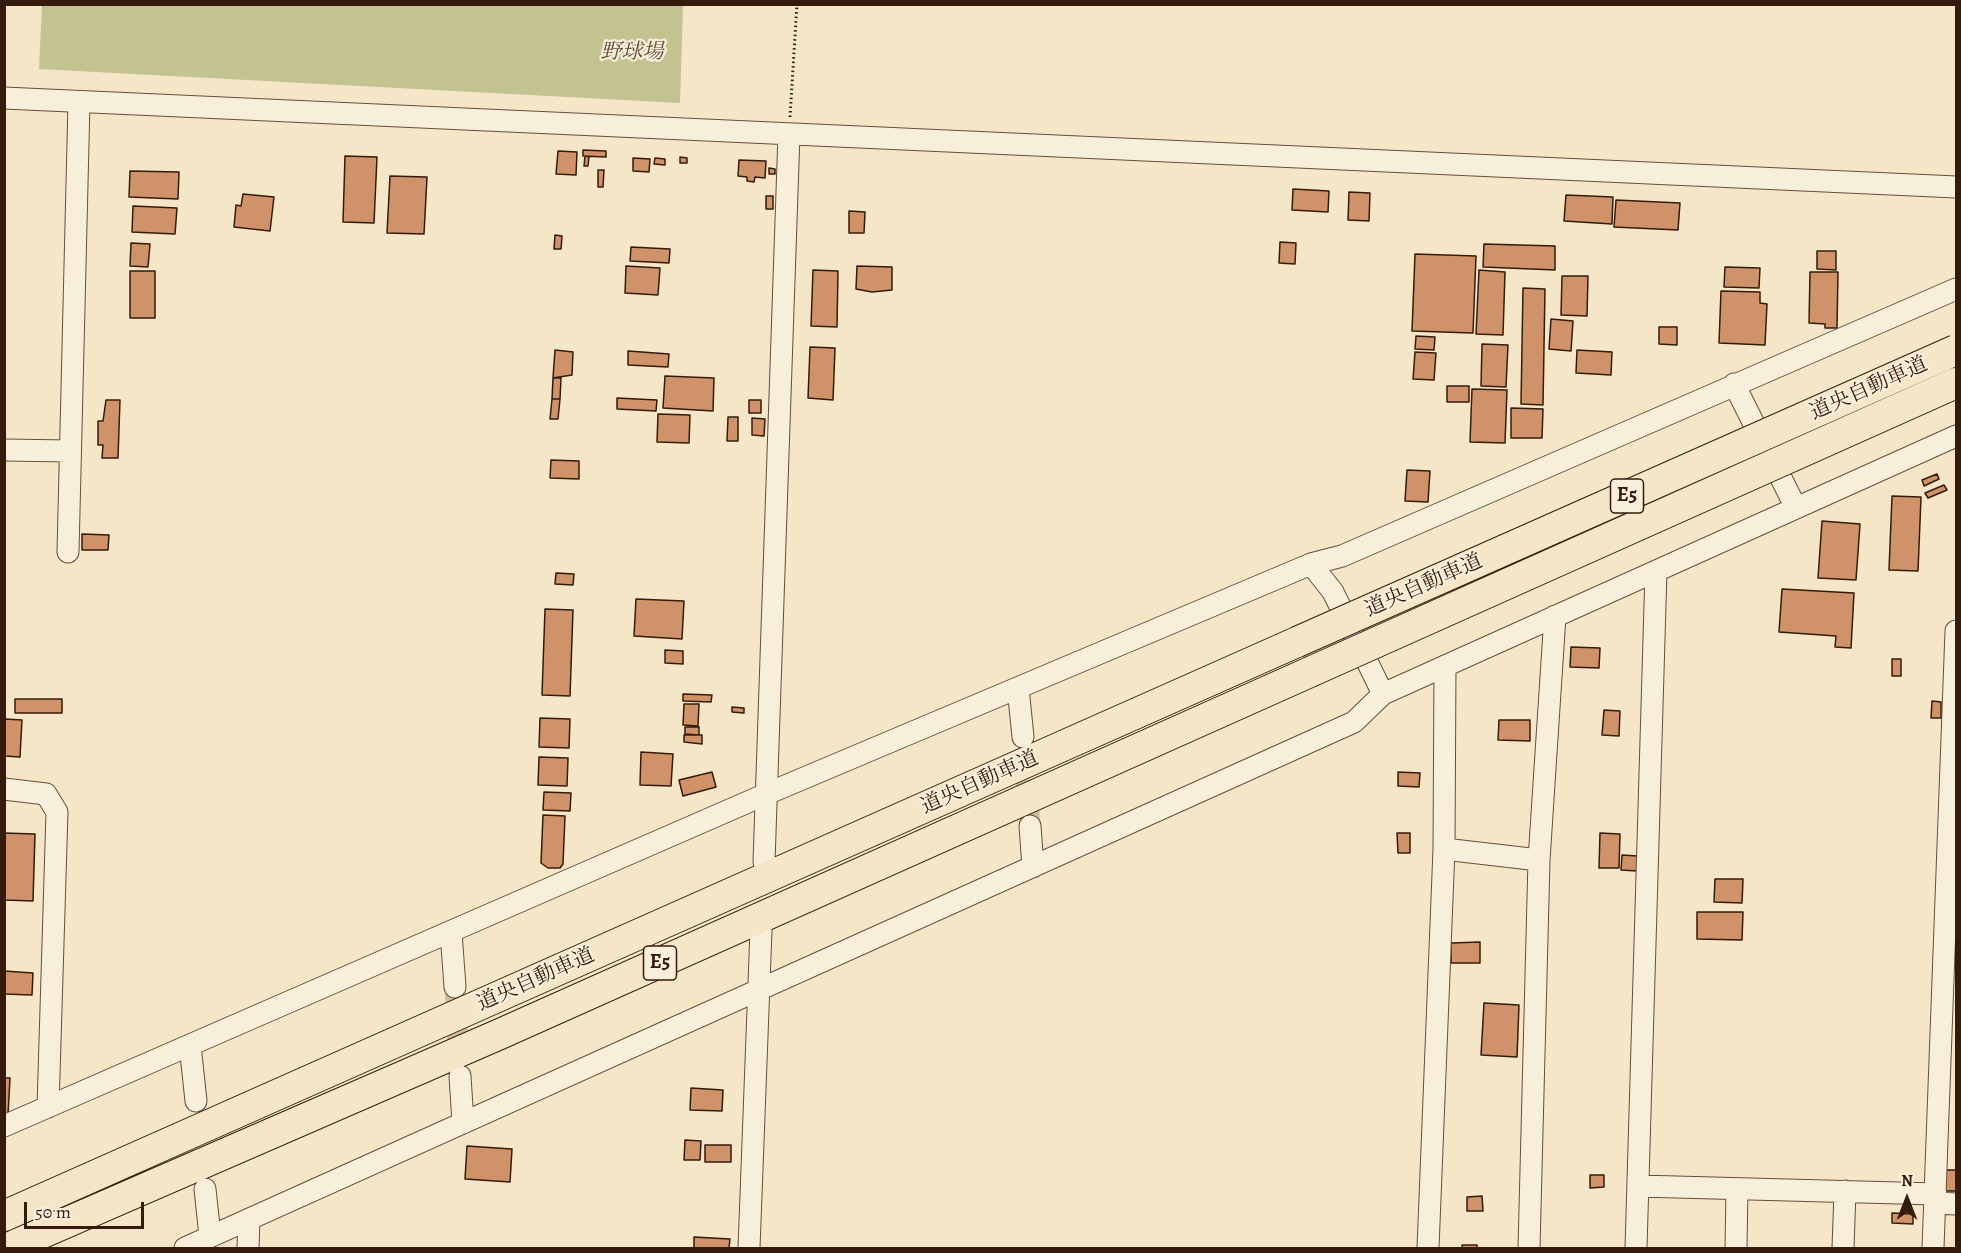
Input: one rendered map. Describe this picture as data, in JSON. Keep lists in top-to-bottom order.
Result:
{
  "streets": {
    "highway": ["道央自動車道", "E5"]
  },
  "parks": ["野球場"],
  "scale_bar": "50 m",
  "north": "top"
}
